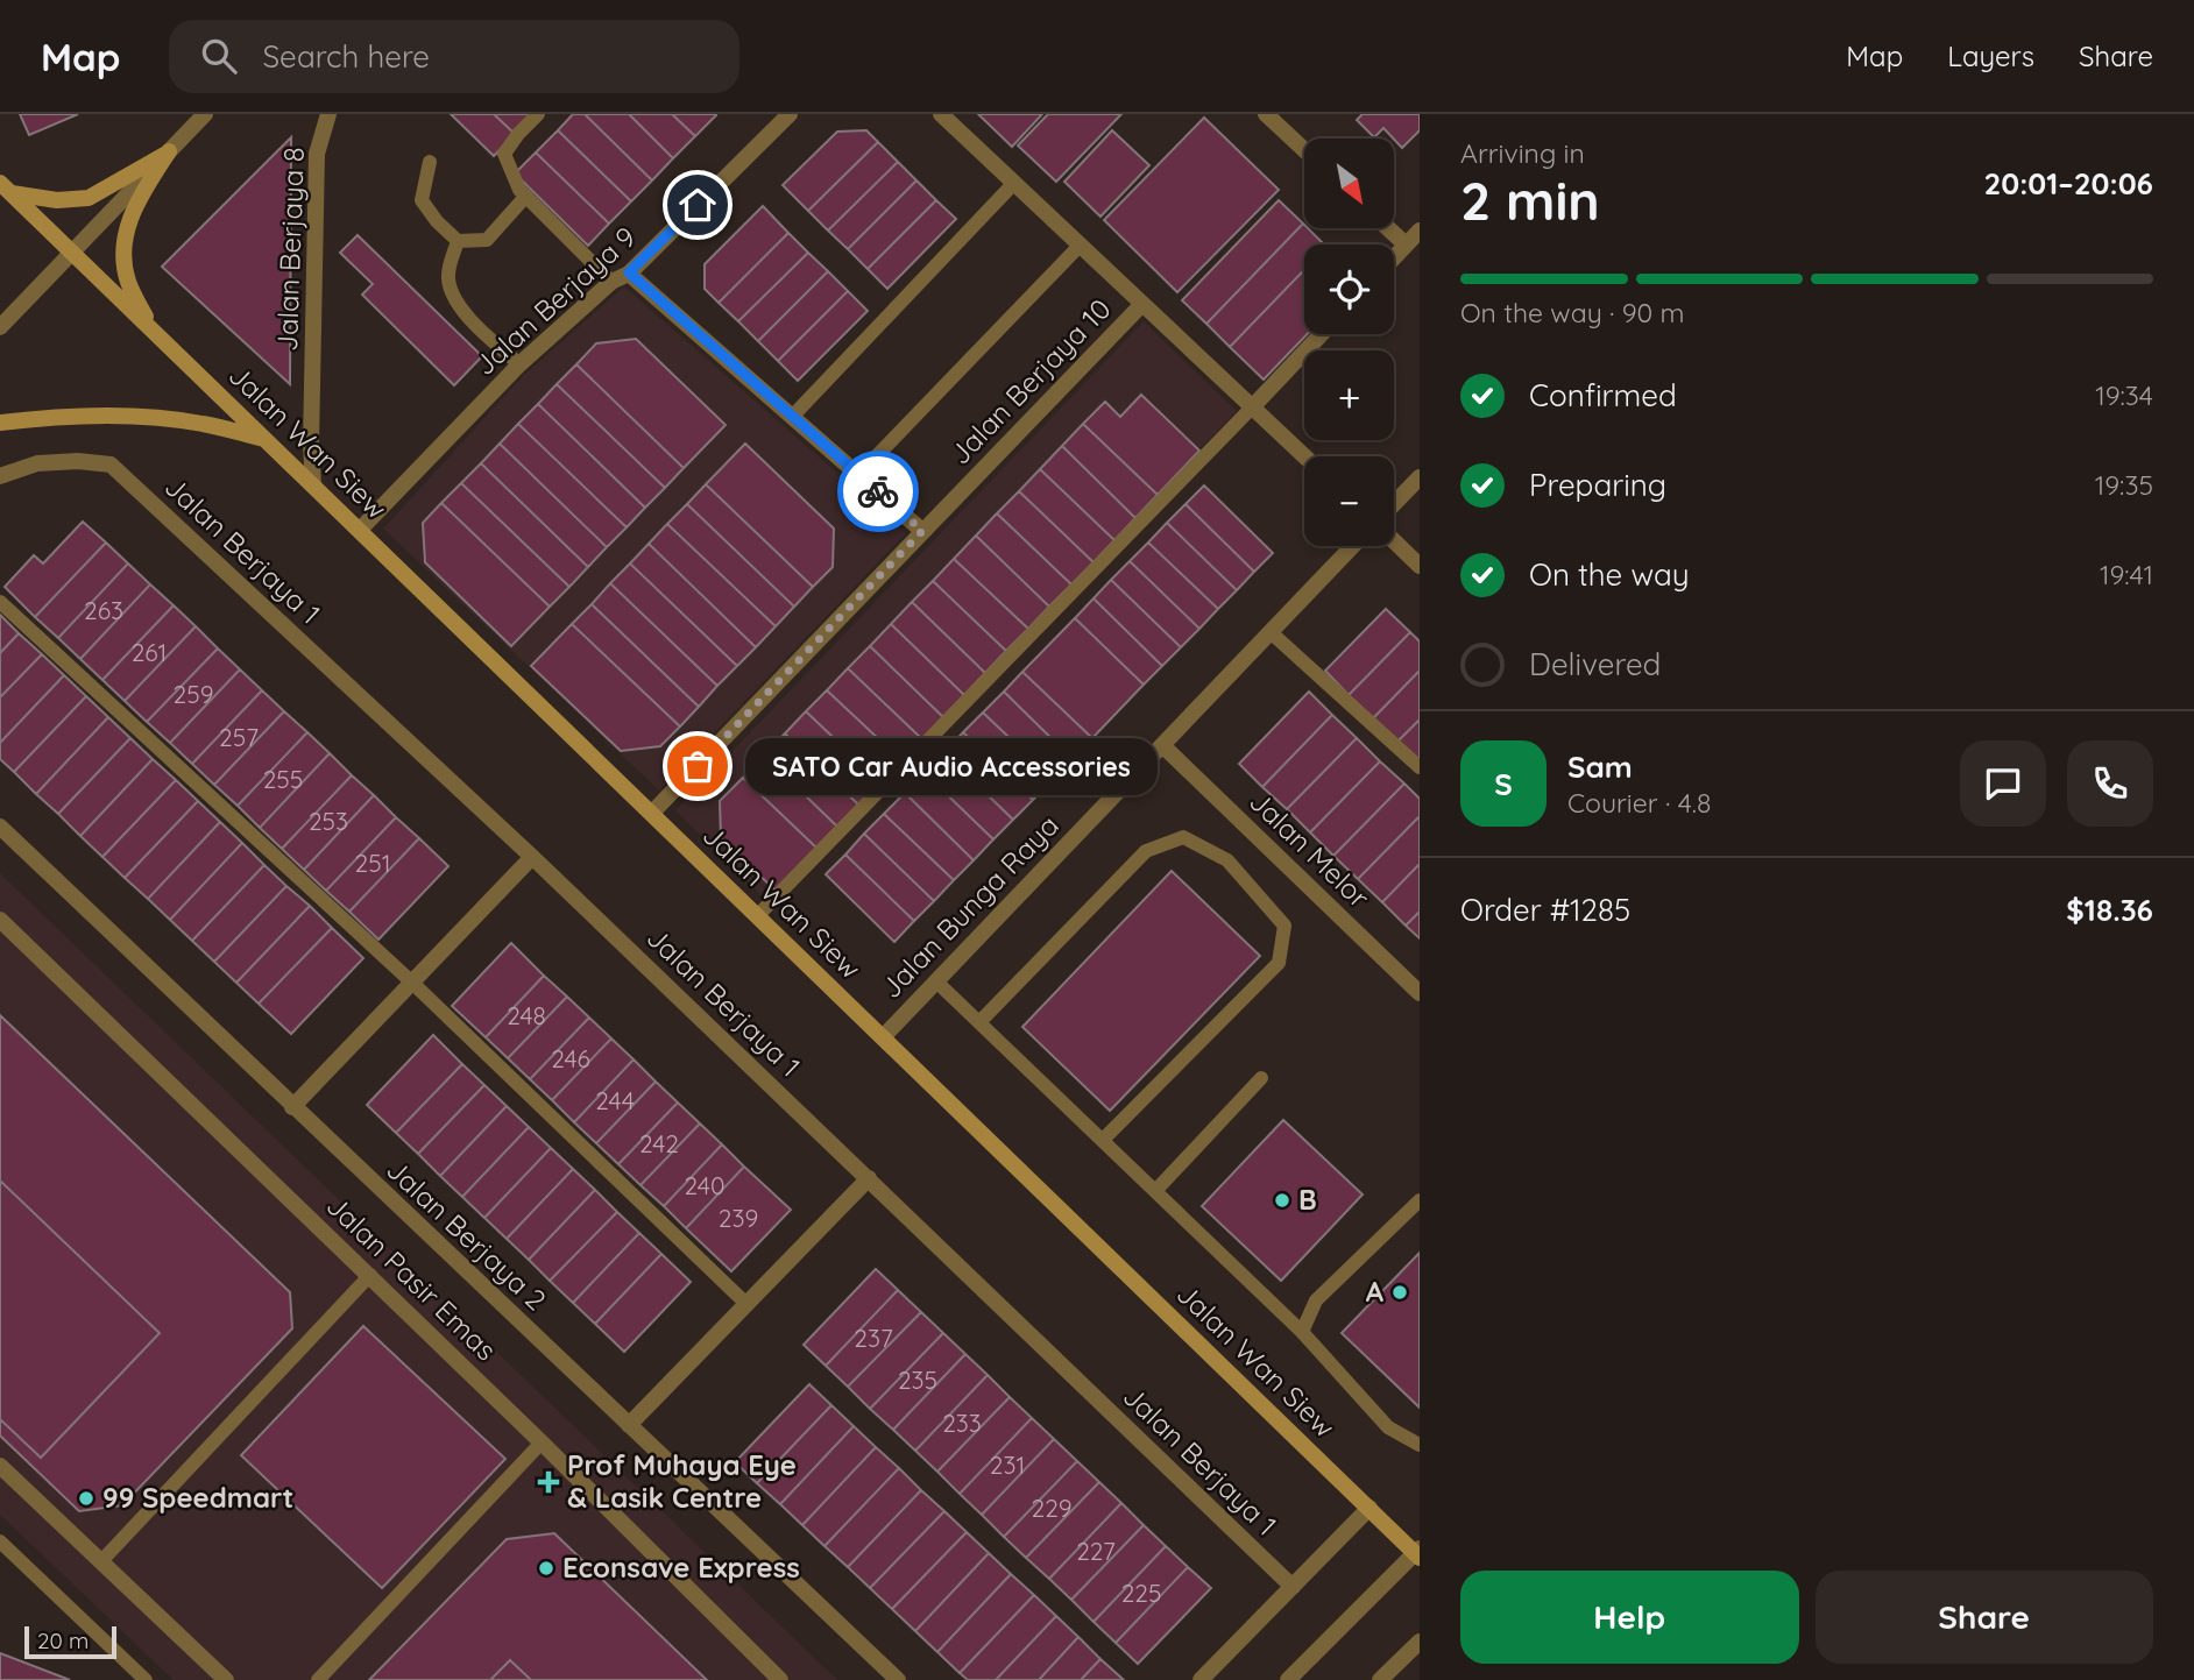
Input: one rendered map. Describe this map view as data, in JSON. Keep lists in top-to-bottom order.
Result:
{
  "streets": {
    "street": [
      "Jalan Berjaya 8",
      "Jalan Berjaya 9",
      "Jalan Berjaya 10",
      "Jalan Wan Siew",
      "Jalan Berjaya 1",
      "Jalan Melor",
      "Jalan Bunga Raya",
      "Jalan Berjaya 2",
      "Jalan Pasir Emas"
    ]
  },
  "crossings": [
    ["Jalan Berjaya 8", "Jalan Wan Siew"],
    ["Jalan Berjaya 9", "Jalan Wan Siew"],
    ["Jalan Berjaya 10", "Jalan Wan Siew"],
    ["Jalan Wan Siew", "Jalan Bunga Raya"],
    ["Jalan Melor", "Jalan Bunga Raya"]
  ],
  "places": {
    "other": [
      "SATO Car Audio Accessories",
      "B",
      "A",
      "99 Speedmart",
      "Econsave Express"
    ],
    "health": ["Prof Muhaya Eye & Lasik Centre"]
  },
  "house_numbers": [
    "263",
    "261",
    "259",
    "257",
    "255",
    "253",
    "251",
    "248",
    "246",
    "244",
    "242",
    "240",
    "239",
    "237",
    "235",
    "233",
    "231",
    "229",
    "227",
    "225"
  ],
  "scale_bar": "20 m",
  "north": "bottom right",
  "page": {
    "header": "Map",
    "search": "Search here",
    "nav": ["Map", "Layers", "Share"],
    "heading": ["2 min", "Arriving in", "20:01–20:06"],
    "panel": [
      "Sam",
      "Courier · 4.8",
      "Order #1285",
      "$18.36"
    ],
    "map_buttons": ["+", "−"],
    "bar": "On the way · 90 m",
    "list": [
      ["Confirmed", "19:34"],
      ["Preparing", "19:35"],
      ["On the way", "19:41"],
      "Delivered"
    ],
    "bubble": "SATO Car Audio Accessories",
    "round": "S",
    "buttons": ["Help", "Share"],
    "scale": "20 m"
  }
}
